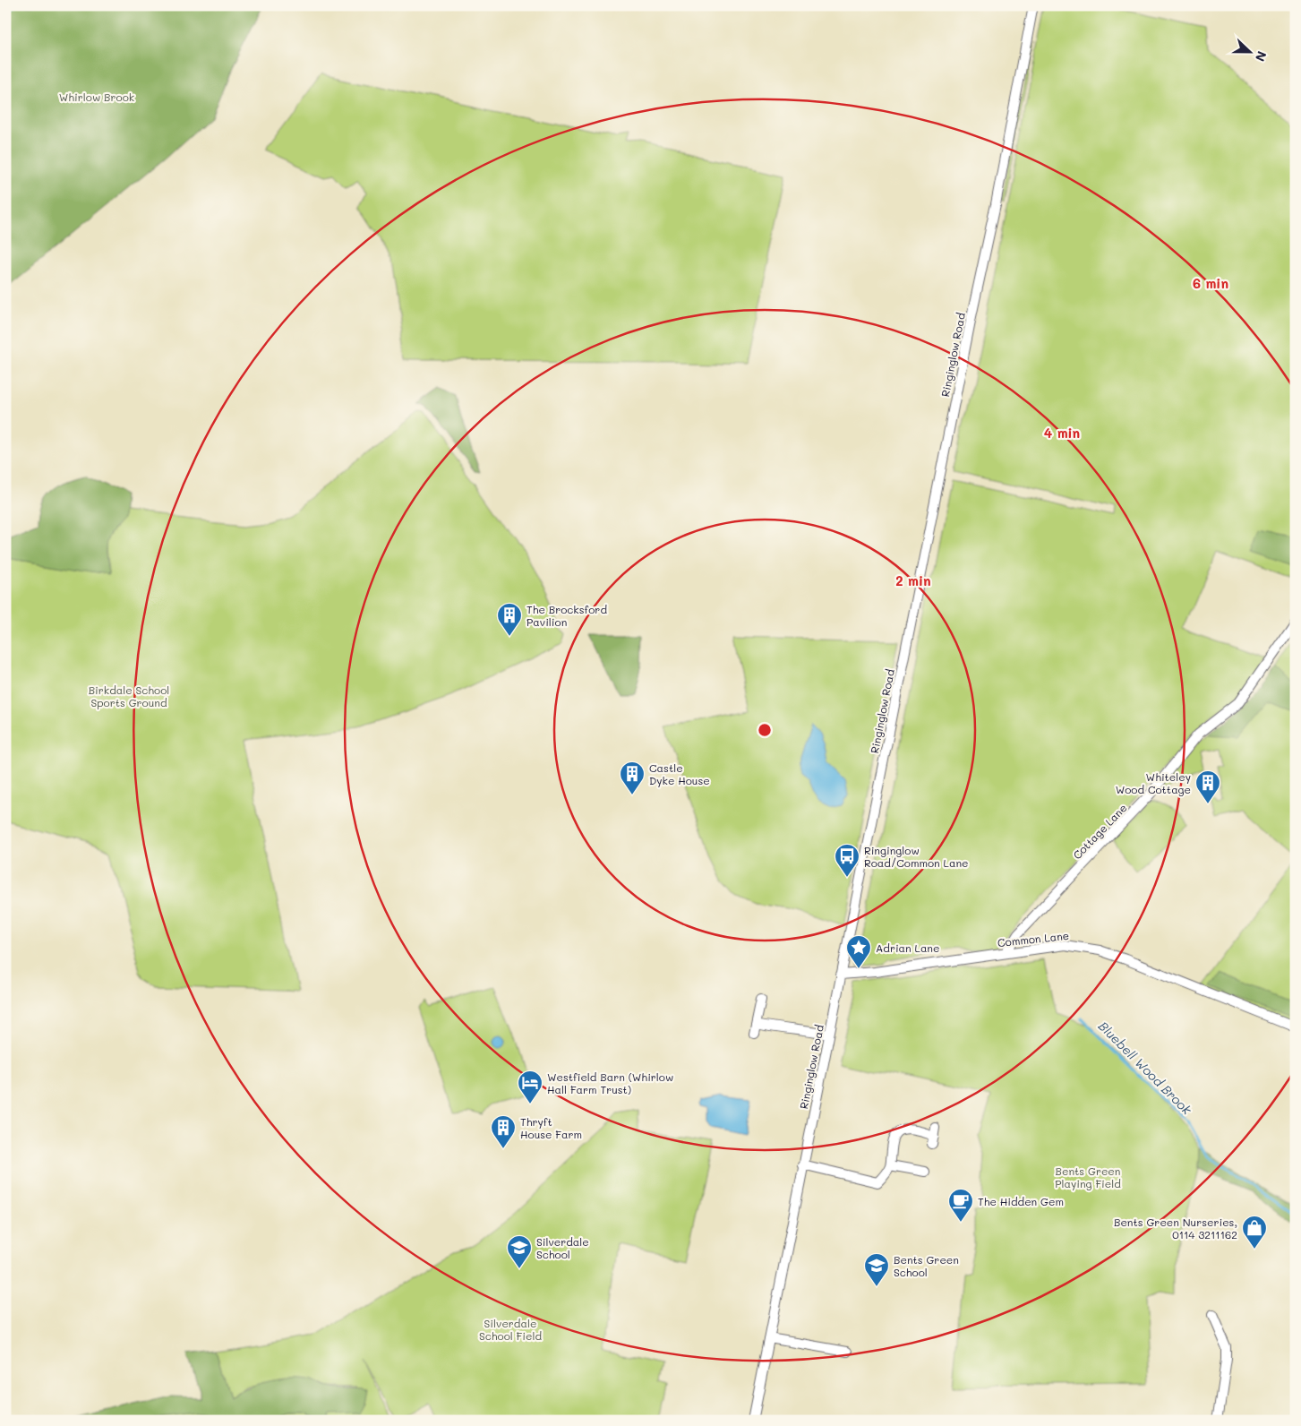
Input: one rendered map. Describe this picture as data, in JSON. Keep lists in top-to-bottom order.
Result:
{
  "streets": {
    "street": ["Ringinglow Road", "Cottage Lane", "Common Lane"]
  },
  "crossings": [
    ["Ringinglow Road", "Common Lane"],
    ["Cottage Lane", "Common Lane"]
  ],
  "water": ["Bluebell Wood Brook"],
  "parks": [
    "Whirlow Brook",
    "Birkdale School Sports Ground",
    "Bents Green Playing Field",
    "Silverdale School Field"
  ],
  "places": {
    "building": [
      "The Brocksford Pavilion",
      "Castle Dyke House",
      "Whiteley Wood Cottage",
      "Thryft House Farm"
    ],
    "bus stop": ["Ringinglow Road/Common Lane"],
    "place": ["Adrian Lane"],
    "hotel": ["Westfield Barn (Whirlow Hall Farm Trust)"],
    "cafe": ["The Hidden Gem"],
    "shop": ["Bents Green Nurseries, 0114 3211162"],
    "school or university": ["Silverdale School", "Bents Green School"]
  },
  "north": "right",
  "rings": ["6 min", "4 min", "2 min"]
}
